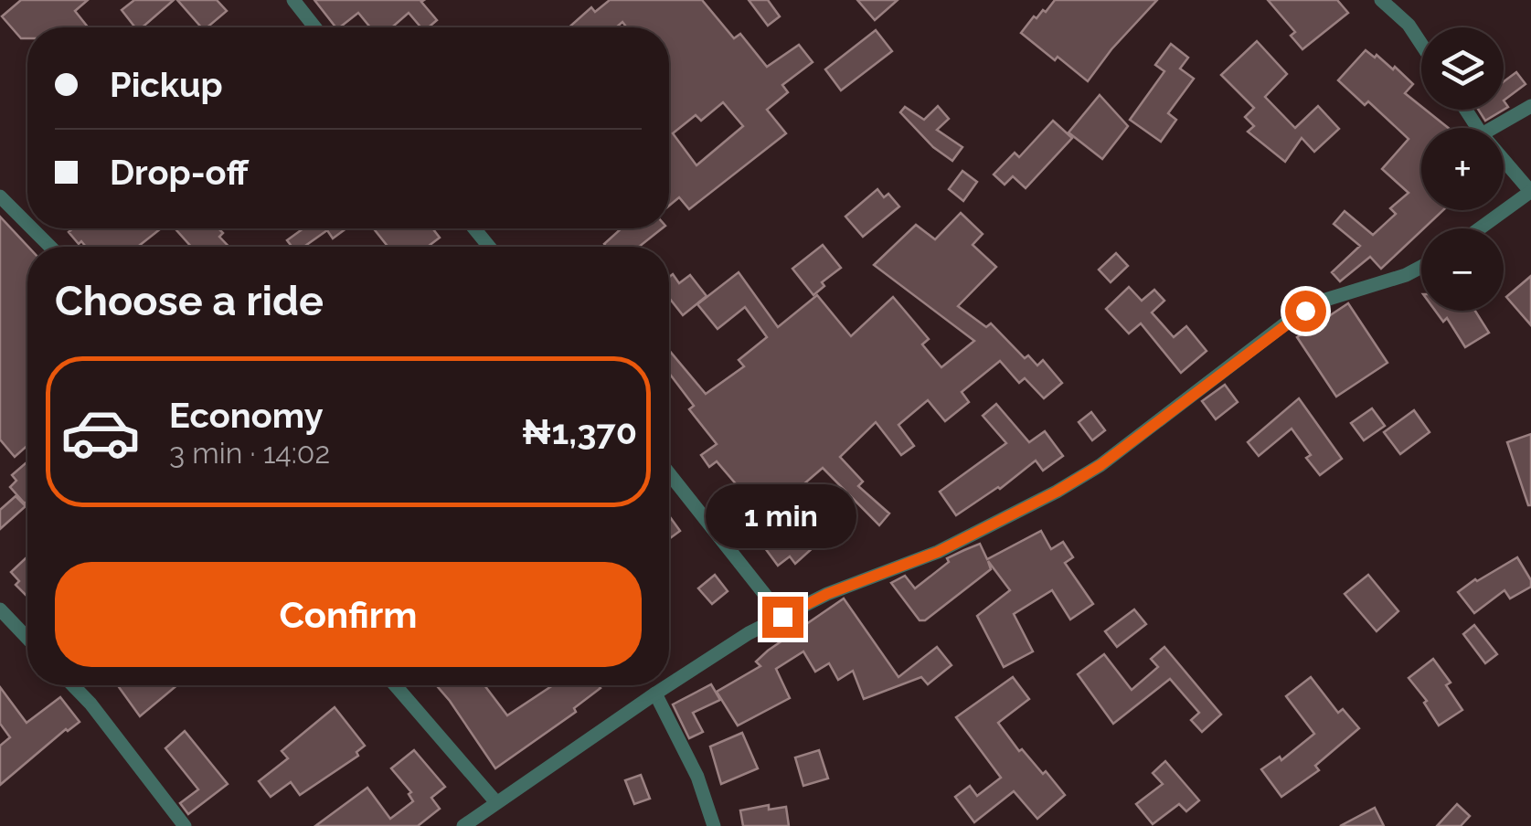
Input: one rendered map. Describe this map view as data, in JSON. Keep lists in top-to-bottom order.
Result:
{
  "page": {
    "map_buttons": ["+", "−"],
    "banner": ["Pickup", "Drop-off"],
    "heading": "Choose a ride",
    "list": [
      {
        "name": "Economy",
        "note": "3 min · 14:02",
        "value": "₦1,370"
      }
    ],
    "bubble": "1 min",
    "buttons": "Confirm"
  }
}
